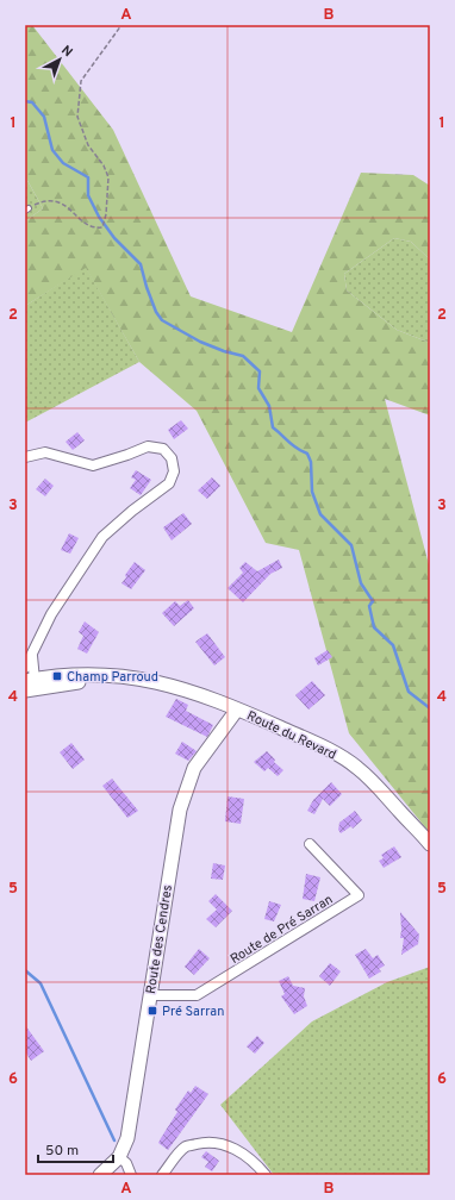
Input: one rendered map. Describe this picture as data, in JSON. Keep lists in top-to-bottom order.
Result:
{
  "streets": {
    "street": ["Route du Revard", "Route de Pré Sarran", "Route des Cendres"]
  },
  "crossings": [
    ["Route du Revard", "Route des Cendres"],
    ["Route de Pré Sarran", "Route des Cendres"]
  ],
  "places": {
    "transit": ["Champ Parroud", "Pré Sarran"]
  },
  "scale_bar": "50 m",
  "north": "top right",
  "grid": {
    "columns": ["A", "B"],
    "rows": [
      "1",
      "2",
      "3",
      "4",
      "5",
      "6"
    ]
  }
}
